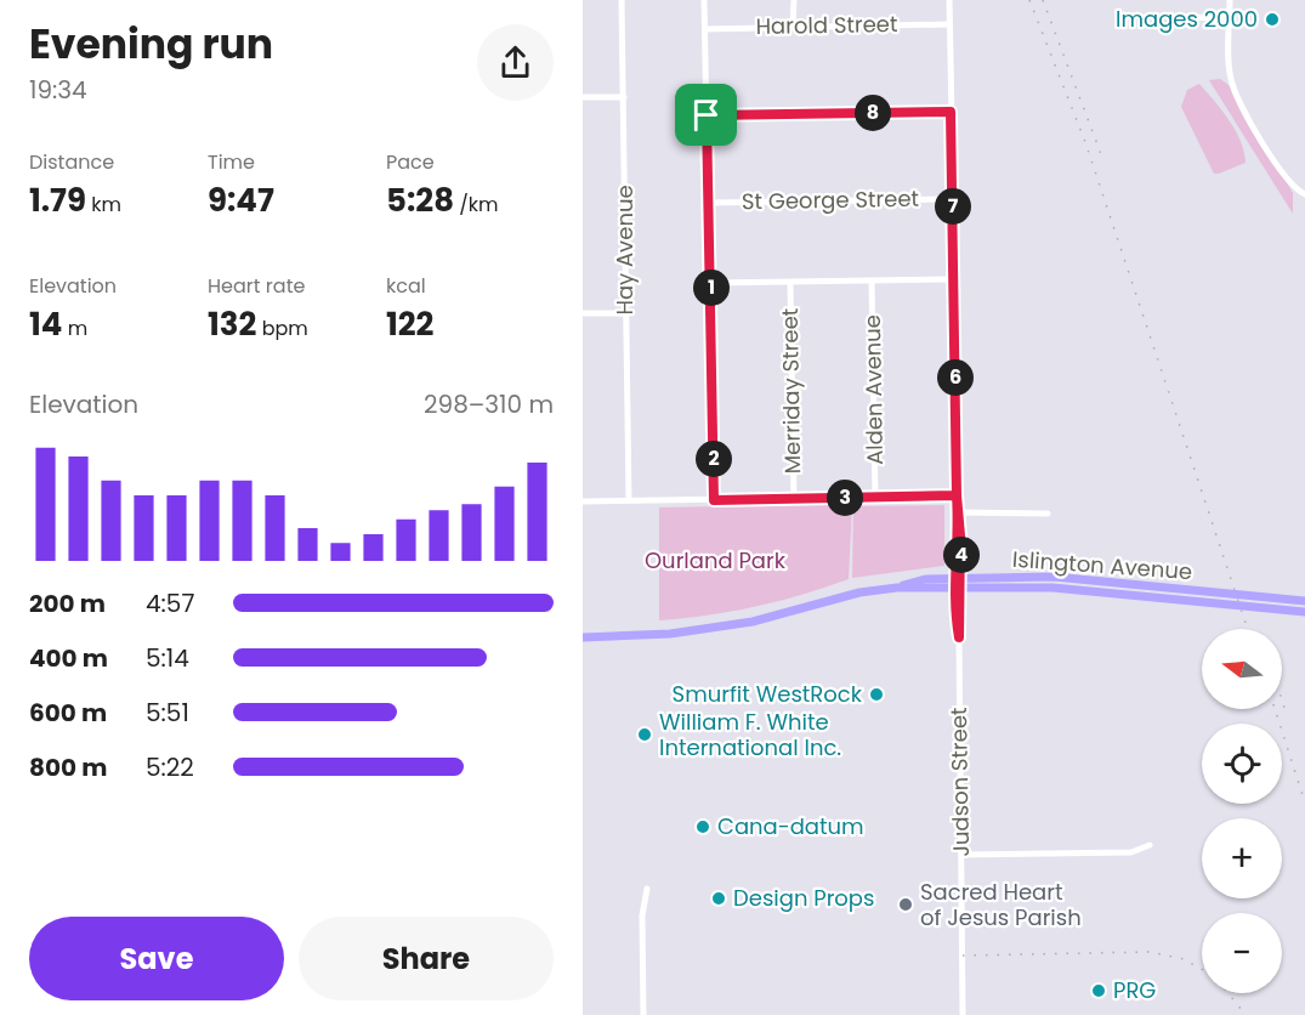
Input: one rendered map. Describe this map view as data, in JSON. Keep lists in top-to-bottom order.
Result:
{
  "streets": {
    "main road": ["Islington Avenue"],
    "street": [
      "Harold Street",
      "St George Street",
      "Hay Avenue",
      "Alden Avenue",
      "Merriday Street",
      "Judson Street"
    ]
  },
  "crossings": [
    ["Harold Street", "Judson Street"],
    ["St George Street", "Judson Street"],
    ["Islington Avenue", "Judson Street"]
  ],
  "parks": ["Ourland Park"],
  "places": [
    "Images 2000",
    "Smurfit WestRock",
    "William F. White International Inc.",
    "Cana-datum",
    "Design Props",
    "Sacred Heart of Jesus Parish",
    "PRG"
  ],
  "north": "left",
  "page": {
    "heading": ["Evening run", "19:34"],
    "pins": [
      "8",
      "7",
      "1",
      "6",
      "2",
      "3",
      "4"
    ],
    "stats": [
      ["Distance", "1.79 km"],
      ["Time", "9:47"],
      ["Pace", "5:28 /km"],
      ["Elevation", "14 m"],
      ["Heart rate", "132 bpm"],
      ["kcal", "122"]
    ],
    "chart": ["Elevation", "298–310 m"],
    "list": [
      {
        "name": "200 m",
        "note": "4:57"
      },
      {
        "name": "400 m",
        "note": "5:14"
      },
      {
        "name": "600 m",
        "note": "5:51"
      },
      {
        "name": "800 m",
        "note": "5:22"
      }
    ],
    "map_buttons": ["+", "−"],
    "buttons": ["Save", "Share"]
  }
}
